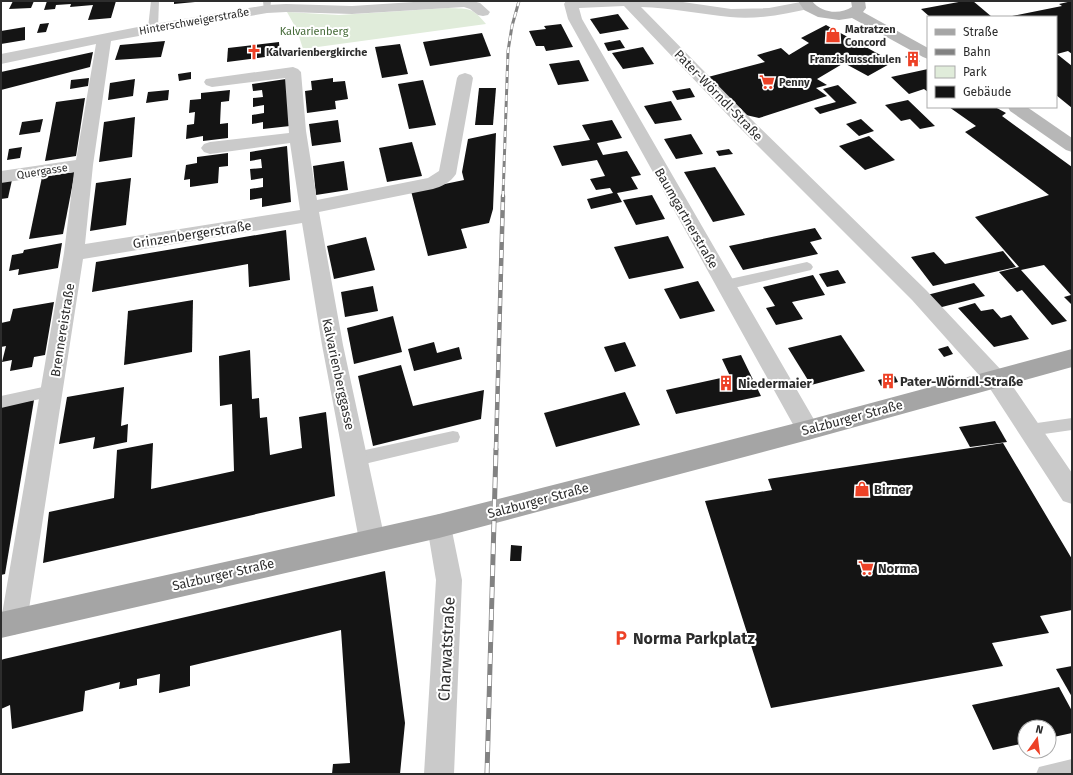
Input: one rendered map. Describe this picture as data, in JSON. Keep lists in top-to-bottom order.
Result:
{
  "streets": {
    "main road": ["Salzburger Straße"],
    "street": [
      "Hinterschweigerstraße",
      "Pater-Wörndl-Straße",
      "Quergasse",
      "Baumgartnerstraße",
      "Grinzenbergerstraße",
      "Brennereistraße",
      "Kalvarienberggasse",
      "Charwatstraße"
    ]
  },
  "crossings": [
    ["Hinterschweigerstraße", "Brennereistraße"],
    ["Pater-Wörndl-Straße", "Baumgartnerstraße"],
    ["Pater-Wörndl-Straße", "Salzburger Straße"],
    ["Quergasse", "Brennereistraße"],
    ["Baumgartnerstraße", "Salzburger Straße"],
    ["Grinzenbergerstraße", "Brennereistraße"],
    ["Grinzenbergerstraße", "Kalvarienberggasse"],
    ["Brennereistraße", "Salzburger Straße"],
    ["Kalvarienberggasse", "Salzburger Straße"],
    ["Salzburger Straße", "Charwatstraße"]
  ],
  "parks": ["Kalvarienberg"],
  "places": {
    "shop": ["Matratzen Concord", "Birner"],
    "church": ["Kalvarienbergkirche"],
    "building": ["Franziskusschulen", "Pater-Wörndl-Straße", "Niedermaier"],
    "supermarket": ["Penny", "Norma"],
    "parking": ["Norma Parkplatz"]
  },
  "legend": [
    "Straße",
    "Bahn",
    "Park",
    "Gebäude"
  ],
  "north": "top"
}
